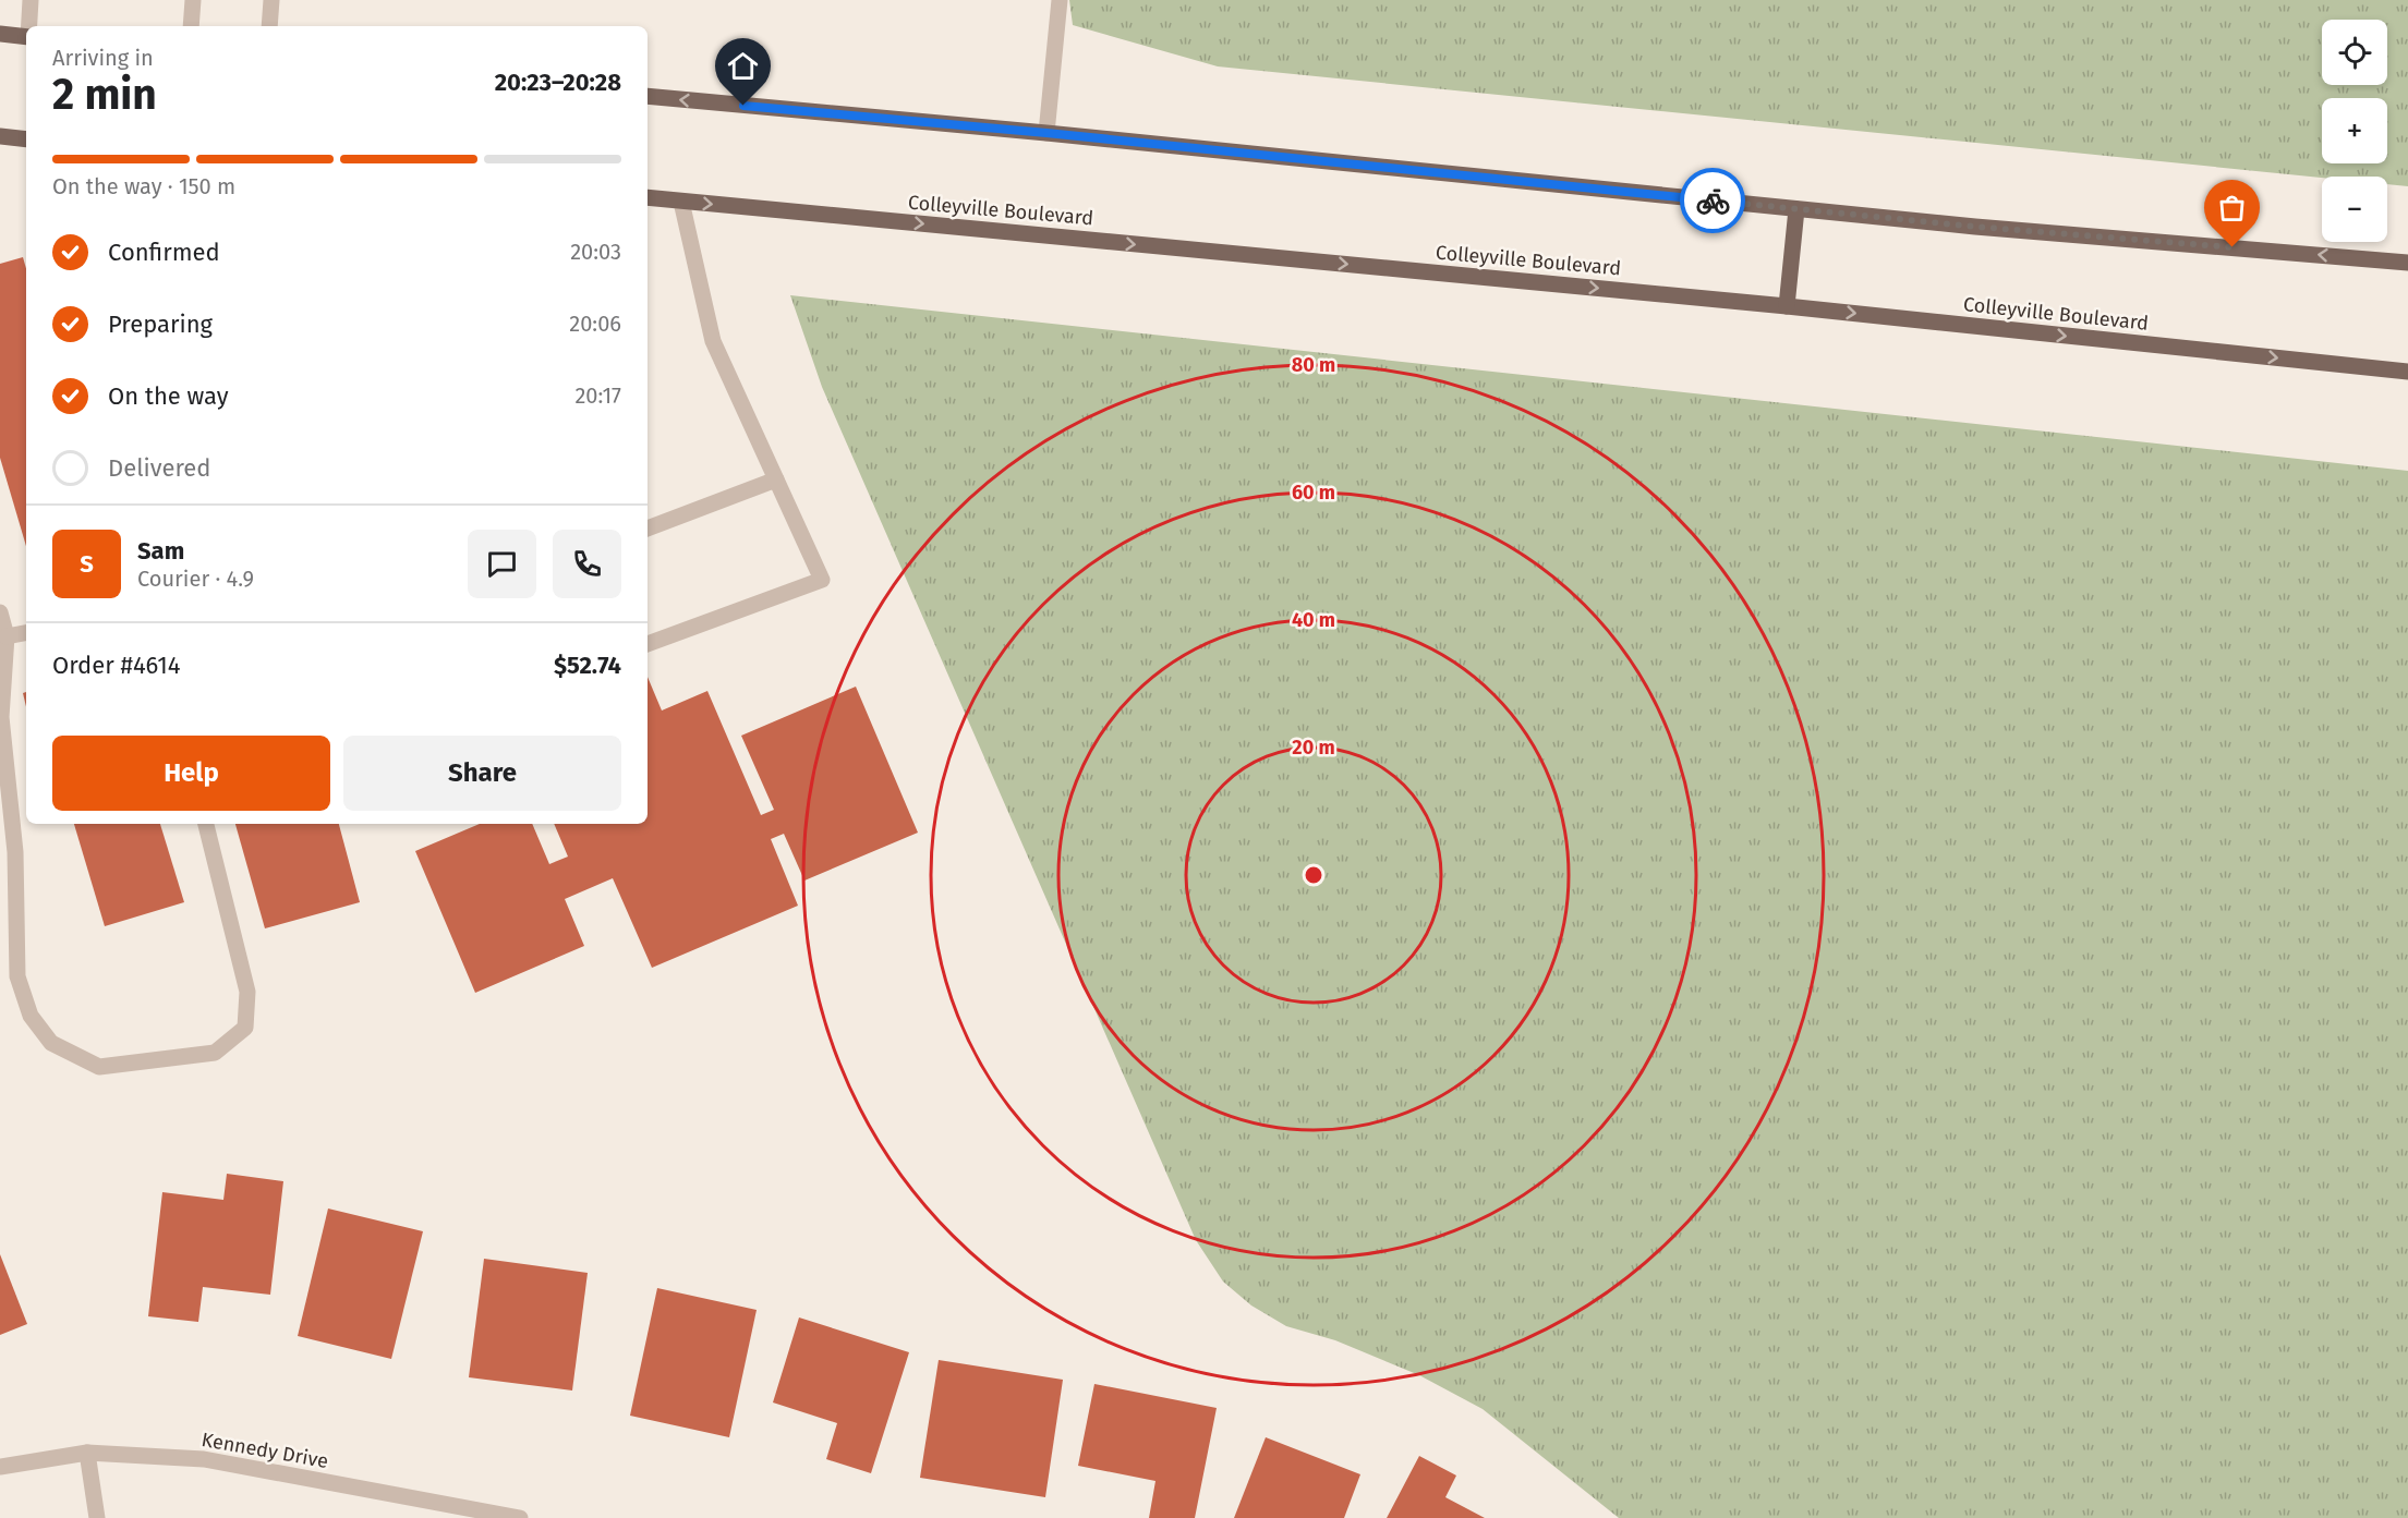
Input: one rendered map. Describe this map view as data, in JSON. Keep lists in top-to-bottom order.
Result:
{
  "streets": {
    "main road": ["Colleyville Boulevard"],
    "street": ["Kennedy Drive"]
  },
  "page": {
    "map_buttons": ["+", "−"],
    "heading": ["2 min", "Arriving in", "20:23–20:28"],
    "panel": [
      "Sam",
      "Courier · 4.9",
      "Order #4614",
      "$52.74"
    ],
    "bar": "On the way · 150 m",
    "list": [
      ["Confirmed", "20:03"],
      ["Preparing", "20:06"],
      ["On the way", "20:17"],
      "Delivered"
    ],
    "round": "S",
    "buttons": ["Help", "Share"]
  },
  "rings": [
    "80 m",
    "60 m",
    "40 m",
    "20 m"
  ]
}
